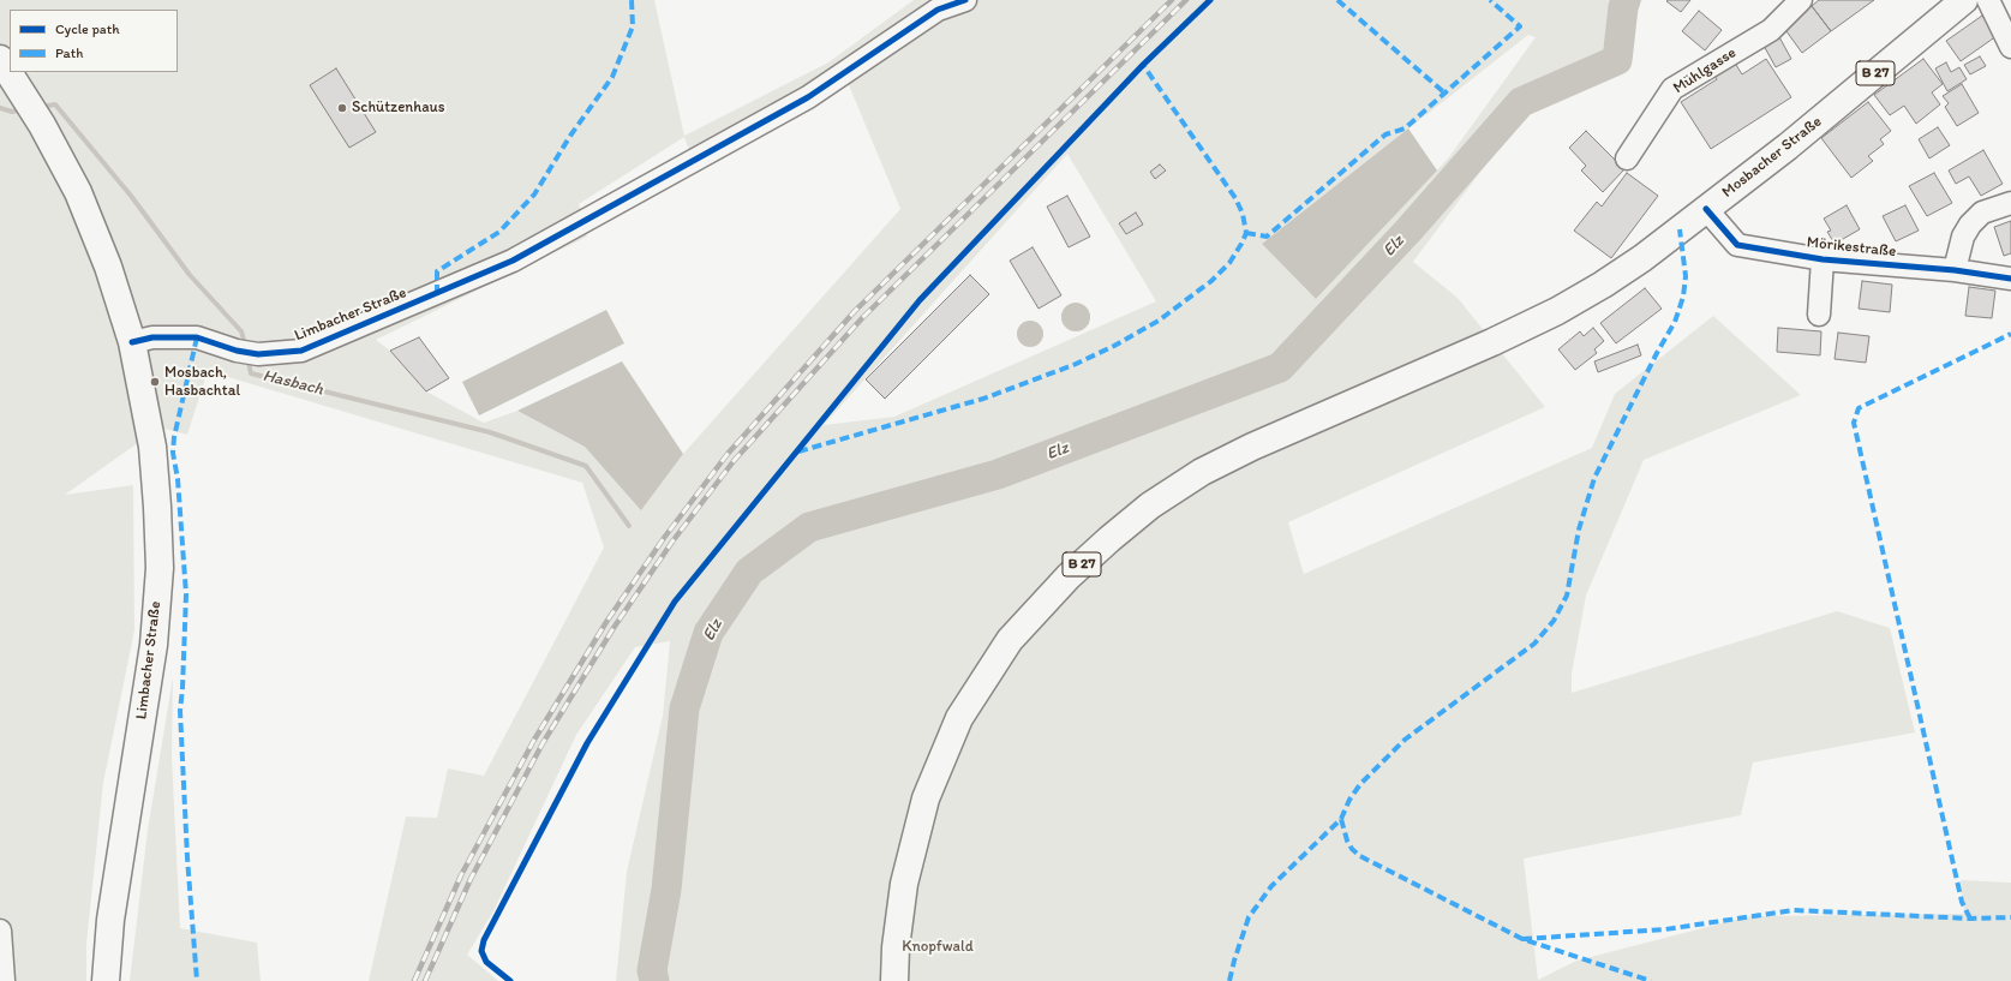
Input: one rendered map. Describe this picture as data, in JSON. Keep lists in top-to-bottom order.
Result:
{
  "streets": {
    "main road": ["B 27", "Mosbacher Straße", "Limbacher Straße"],
    "street": ["Mühlgasse", "Mörikestraße"]
  },
  "crossings": [
    ["Mosbacher Straße", "Mörikestraße"]
  ],
  "water": ["Elz", "Hasbach"],
  "parks": ["Knopfwald"],
  "places": ["Schützenhaus", "Mosbach, Hasbachtal"],
  "legend": ["Cycle path", "Path"]
}
